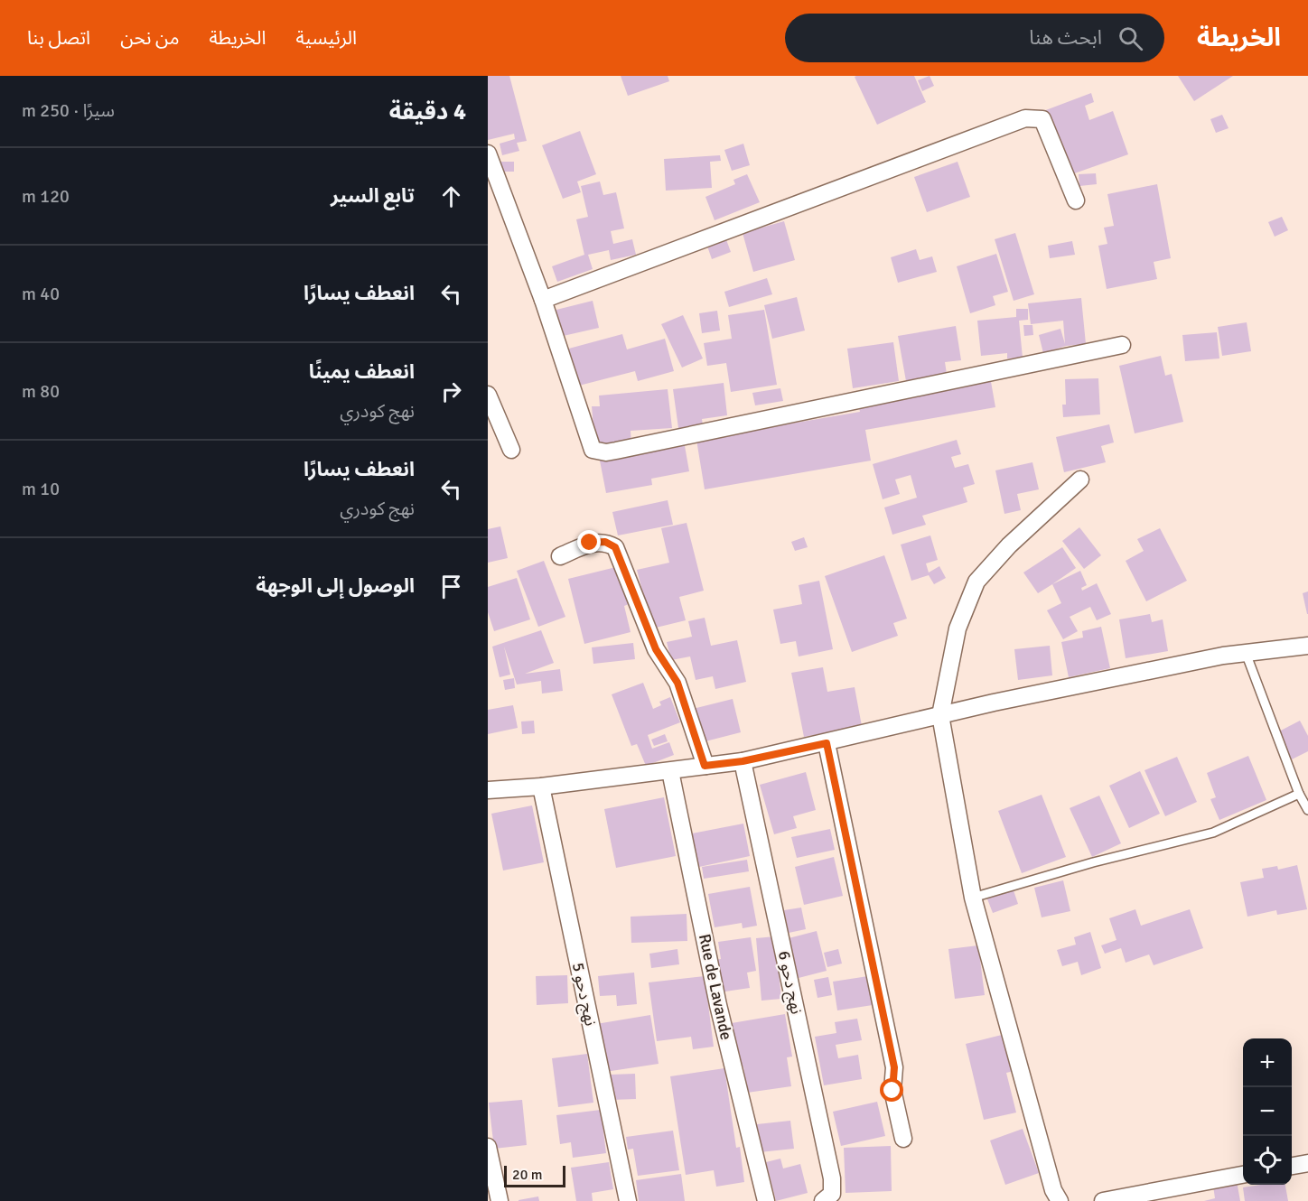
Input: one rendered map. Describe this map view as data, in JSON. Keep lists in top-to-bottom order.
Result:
{
  "streets": {
    "street": ["نهج دحو 6", "Rue de Lavande", "نهج دحو 5"]
  },
  "scale_bar": "20 m",
  "page": {
    "header": "الخريطة",
    "search": "ابحث هنا",
    "nav": [
      "الرئيسية",
      "الخريطة",
      "من نحن",
      "اتصل بنا"
    ],
    "heading": ["4 دقيقة", "سيرًا · 250 m"],
    "list": [
      ["تابع السير", "120 m"],
      ["انعطف يسارًا", "40 m"],
      ["انعطف يمينًا", "نهج كودري", "80 m"],
      ["انعطف يسارًا", "نهج كودري", "10 m"],
      "الوصول إلى الوجهة"
    ],
    "map_buttons": ["+", "−"],
    "scale": "20 m"
  }
}
